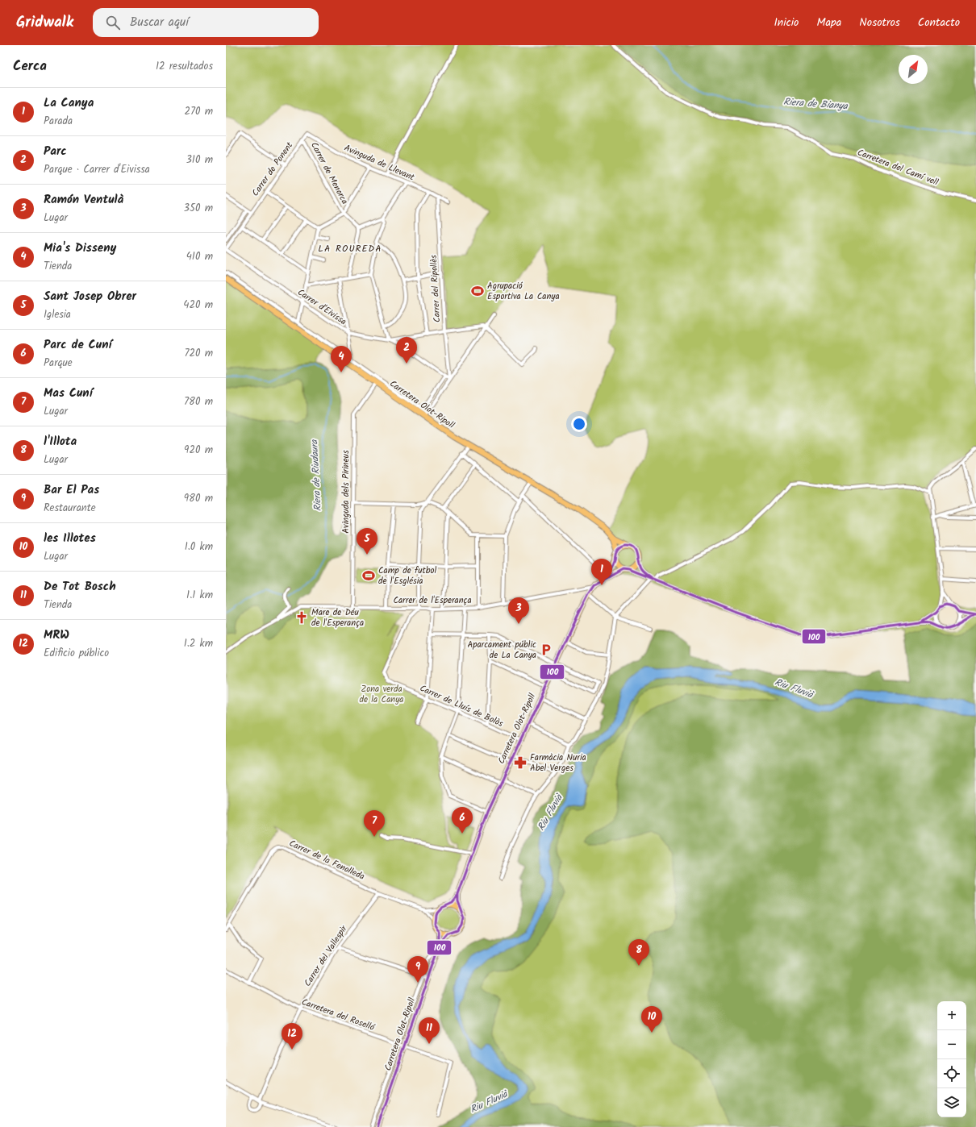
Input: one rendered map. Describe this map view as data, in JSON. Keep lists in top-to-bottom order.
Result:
{
  "streets": {
    "main road": ["Carretera Olot-Ripoll"],
    "street": [
      "Avinguda de Llevant",
      "Carretera del Camí vell",
      "Carrer de Ponent",
      "Carrer de Menorca",
      "Carrer del Ripollès",
      "Carrer d'Eivissa",
      "Avinguda dels Pirineus",
      "Carrer de l'Esperança",
      "Carrer de Lluís de Bolòs",
      "Carrer de la Fenolleda",
      "Carrer del Vallespir",
      "Carretera del Roselló"
    ]
  },
  "crossings": [
    ["Avinguda de Llevant", "Carrer de Ponent"],
    ["Avinguda de Llevant", "Carrer del Ripollès"],
    ["Carrer de Ponent", "Carrer de Menorca"],
    ["Carrer de Ponent", "Carrer d'Eivissa"],
    ["Carrer del Ripollès", "Carrer d'Eivissa"],
    ["Carretera Olot-Ripoll", "Avinguda dels Pirineus"],
    ["Carretera Olot-Ripoll", "Carrer de l'Esperança"],
    ["Carretera Olot-Ripoll", "Carrer de Lluís de Bolòs"],
    ["Carretera Olot-Ripoll", "Carretera del Roselló"],
    ["Avinguda dels Pirineus", "Carrer de l'Esperança"],
    ["Carrer de l'Esperança", "Carrer de Lluís de Bolòs"],
    ["Carrer de la Fenolleda", "Carrer del Vallespir"],
    ["Carrer del Vallespir", "Carretera del Roselló"]
  ],
  "districts": ["LA ROUREDA"],
  "water": ["Riera de Bianya", "Riera de Riudaura", "Riu Fluvià"],
  "parks": ["Zona verda de la Canya"],
  "places": {
    "sports": ["Agrupació Esportiva La Canya", "Camp de futbol de l'Església"],
    "church": ["Mare de Déu de l'Esperança"],
    "parking": ["Aparcament públic de La Canya"],
    "pharmacy": ["Farmàcia Nuria Abel Verges"]
  },
  "lines": ["transit line 100"],
  "north": "top right",
  "page": {
    "header": "Gridwalk",
    "search": "Buscar aquí",
    "nav": [
      "Inicio",
      "Mapa",
      "Nosotros",
      "Contacto"
    ],
    "heading": ["Cerca", "12 resultados"],
    "list": [
      {
        "mark": "1",
        "name": "La Canya",
        "note": "Parada",
        "value": "270 m"
      },
      {
        "mark": "2",
        "name": "Parc",
        "note": "Parque · Carrer d'Eivissa",
        "value": "310 m"
      },
      {
        "mark": "3",
        "name": "Ramón Ventulà",
        "note": "Lugar",
        "value": "350 m"
      },
      {
        "mark": "4",
        "name": "Mia's Disseny",
        "note": "Tienda",
        "value": "410 m"
      },
      {
        "mark": "5",
        "name": "Sant Josep Obrer",
        "note": "Iglesia",
        "value": "420 m"
      },
      {
        "mark": "6",
        "name": "Parc de Cuní",
        "note": "Parque",
        "value": "720 m"
      },
      {
        "mark": "7",
        "name": "Mas Cuní",
        "note": "Lugar",
        "value": "780 m"
      },
      {
        "mark": "8",
        "name": "l'Illota",
        "note": "Lugar",
        "value": "920 m"
      },
      {
        "mark": "9",
        "name": "Bar El Pas",
        "note": "Restaurante",
        "value": "980 m"
      },
      {
        "mark": "10",
        "name": "les Illotes",
        "note": "Lugar",
        "value": "1.0 km"
      },
      {
        "mark": "11",
        "name": "De Tot Bosch",
        "note": "Tienda",
        "value": "1.1 km"
      },
      {
        "mark": "12",
        "name": "MRW",
        "note": "Edificio público",
        "value": "1.2 km"
      }
    ],
    "pins": [
      "2",
      "4",
      "5",
      "1",
      "3",
      "6",
      "7",
      "8",
      "9",
      "10",
      "11",
      "12"
    ],
    "map_buttons": ["+", "−"]
  }
}
